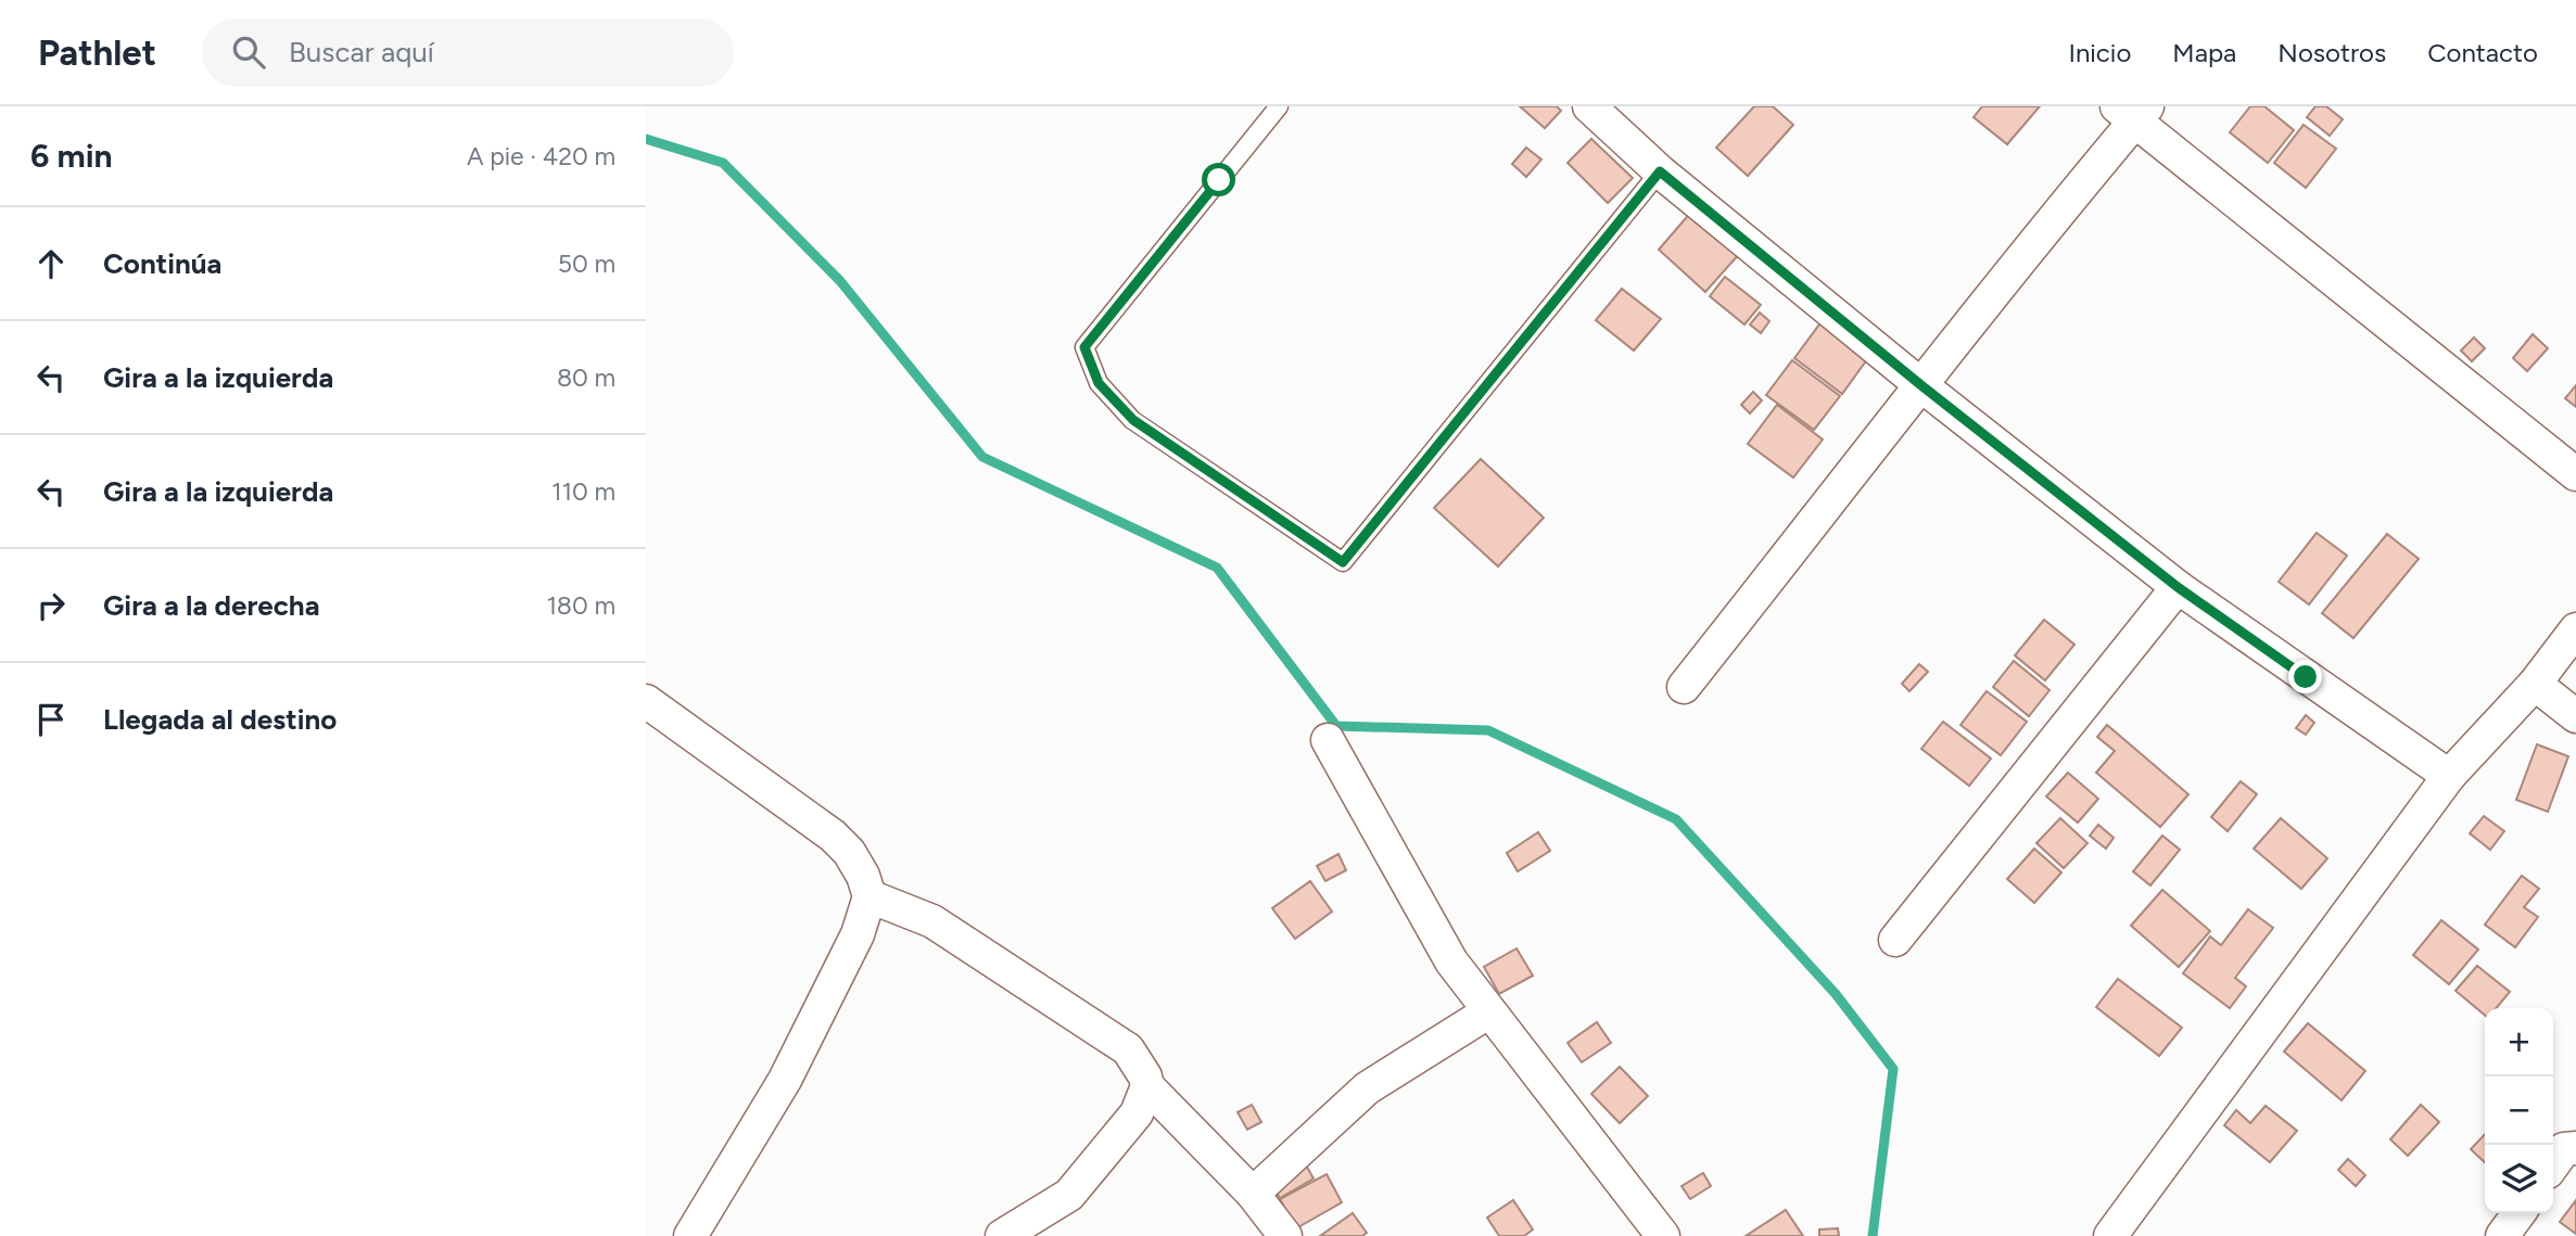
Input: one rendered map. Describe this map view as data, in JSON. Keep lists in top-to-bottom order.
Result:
{
  "page": {
    "header": "Pathlet",
    "search": "Buscar aquí",
    "nav": [
      "Inicio",
      "Mapa",
      "Nosotros",
      "Contacto"
    ],
    "heading": ["6 min", "A pie · 420 m"],
    "list": [
      ["Continúa", "50 m"],
      ["Gira a la izquierda", "80 m"],
      ["Gira a la izquierda", "110 m"],
      ["Gira a la derecha", "180 m"],
      "Llegada al destino"
    ],
    "map_buttons": ["+", "−"]
  }
}
